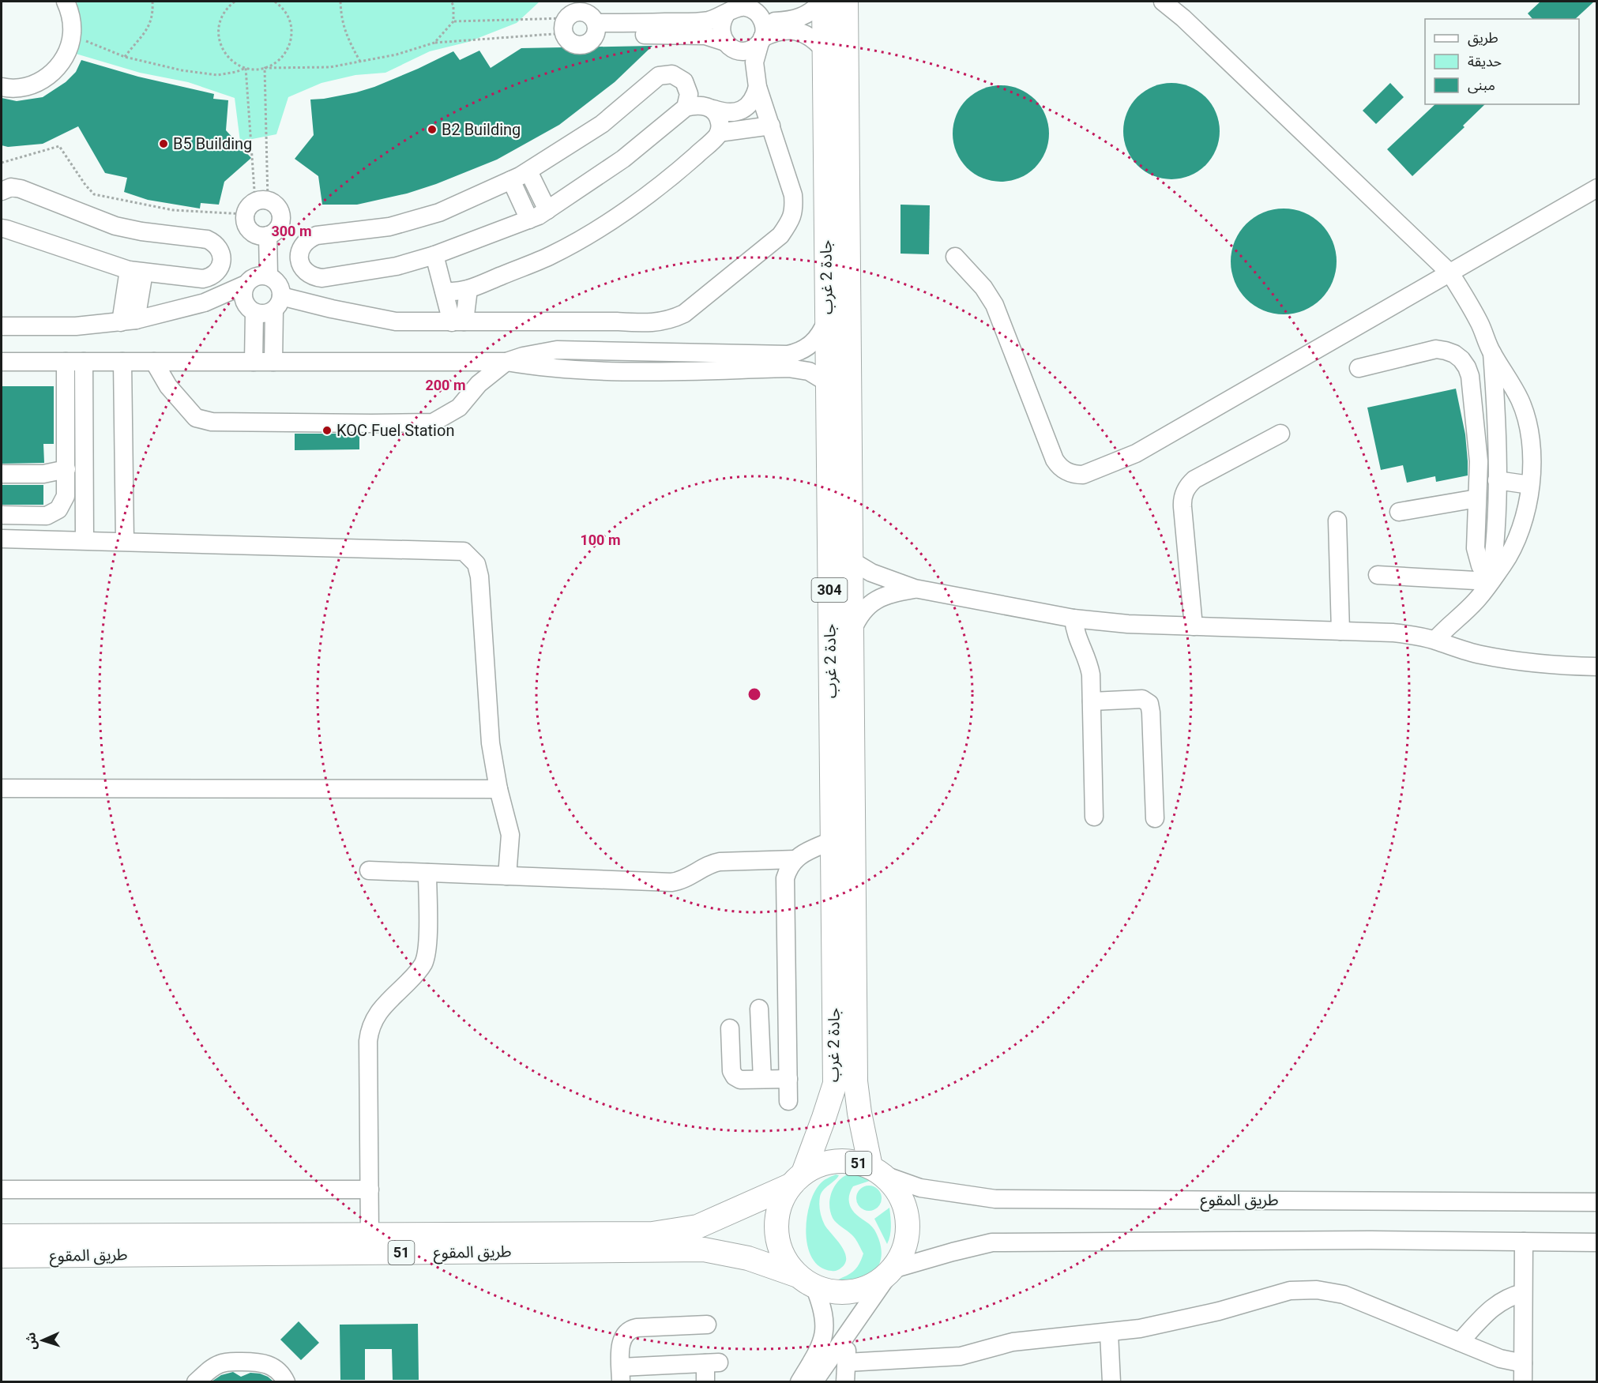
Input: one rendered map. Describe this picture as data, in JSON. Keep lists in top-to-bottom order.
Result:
{
  "streets": {
    "main road": [
      "جادة 2 غرب",
      "304",
      "51",
      "طريق المقوع"
    ]
  },
  "crossings": [
    ["جادة 2 غرب", "51"],
    ["جادة 2 غرب", "طريق المقوع"],
    ["51", "طريق المقوع"]
  ],
  "places": ["B2 Building", "B5 Building", "KOC Fuel Station"],
  "legend": ["طريق", "حديقة", "مبنى"],
  "north": "left",
  "rings": ["300 m", "200 m", "100 m"]
}
